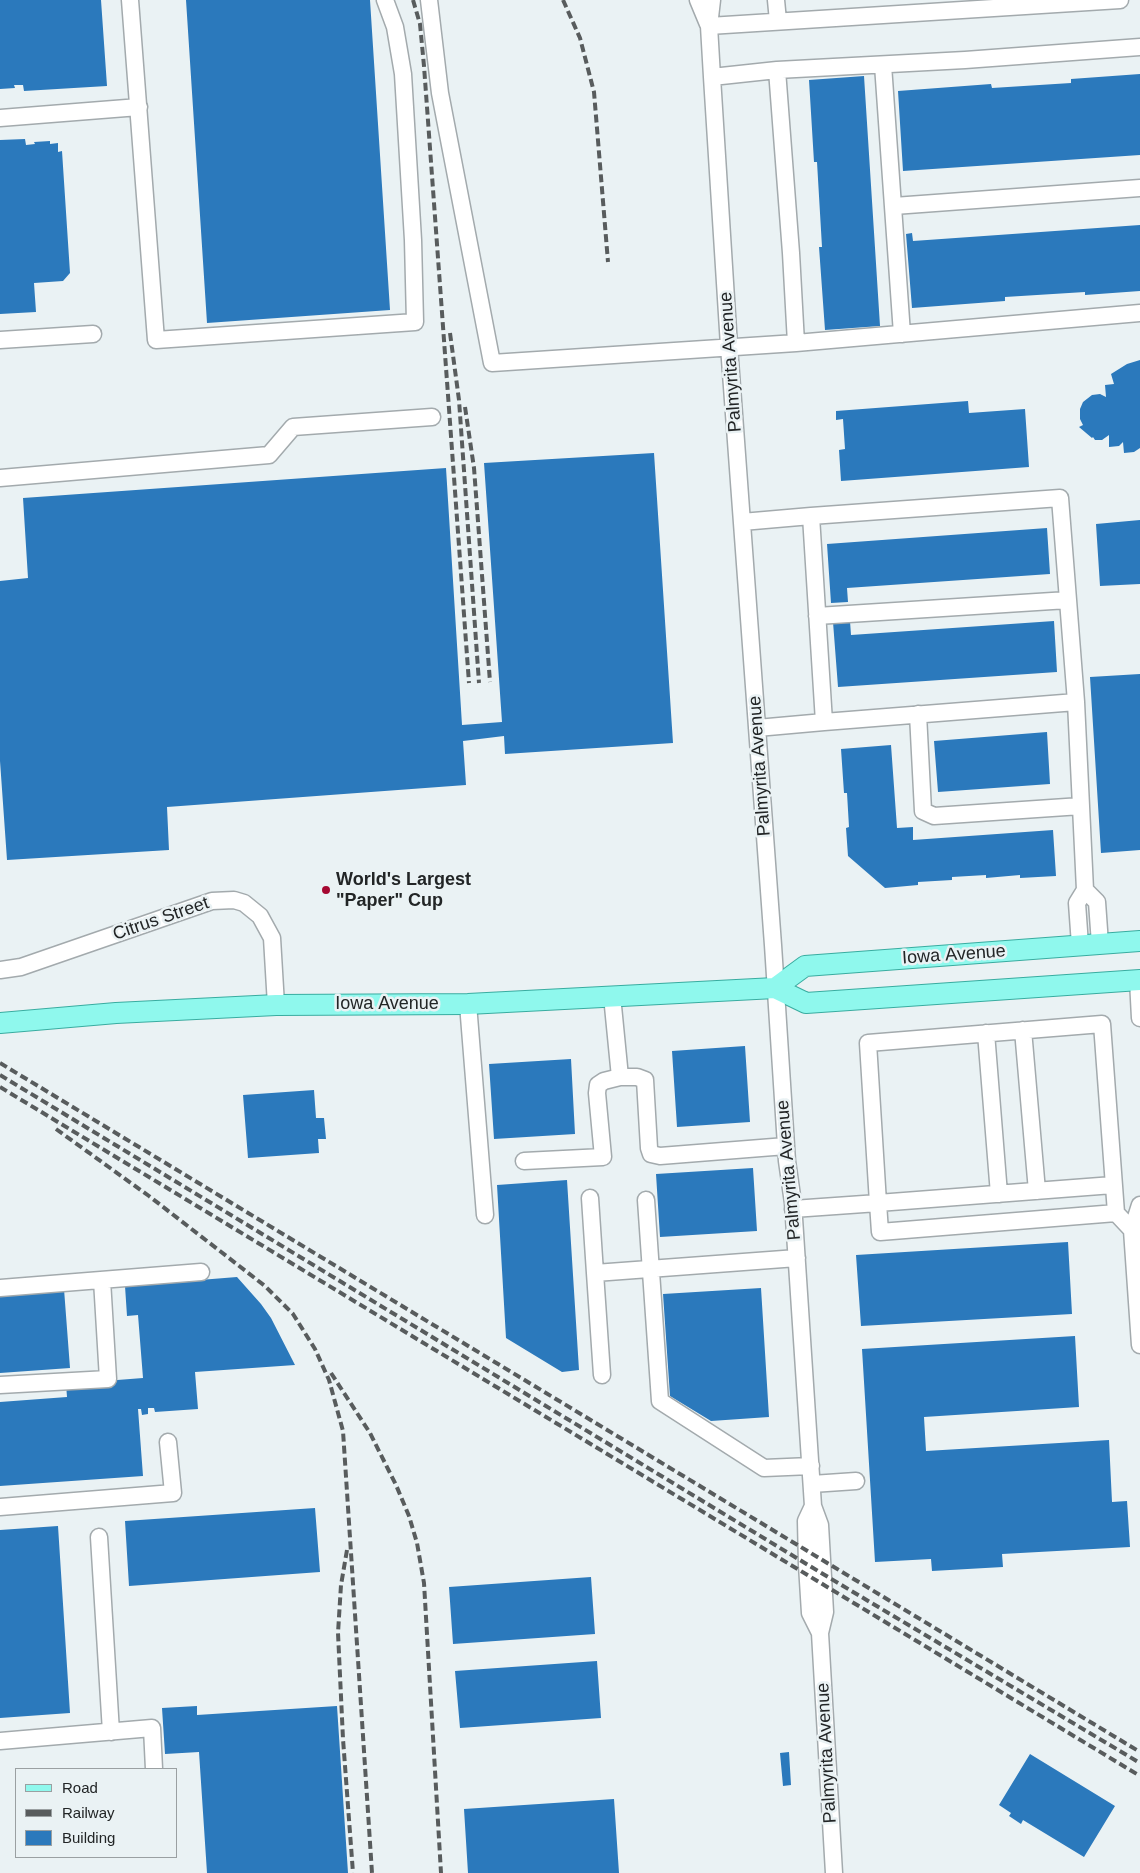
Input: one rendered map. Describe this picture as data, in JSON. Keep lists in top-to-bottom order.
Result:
{
  "streets": {
    "main road": ["Iowa Avenue"],
    "street": ["Palmyrita Avenue", "Citrus Street"]
  },
  "crossings": [
    ["Palmyrita Avenue", "Iowa Avenue"],
    ["Citrus Street", "Iowa Avenue"]
  ],
  "places": ["World's Largest \"Paper\" Cup"],
  "legend": ["Road", "Railway", "Building"]
}
